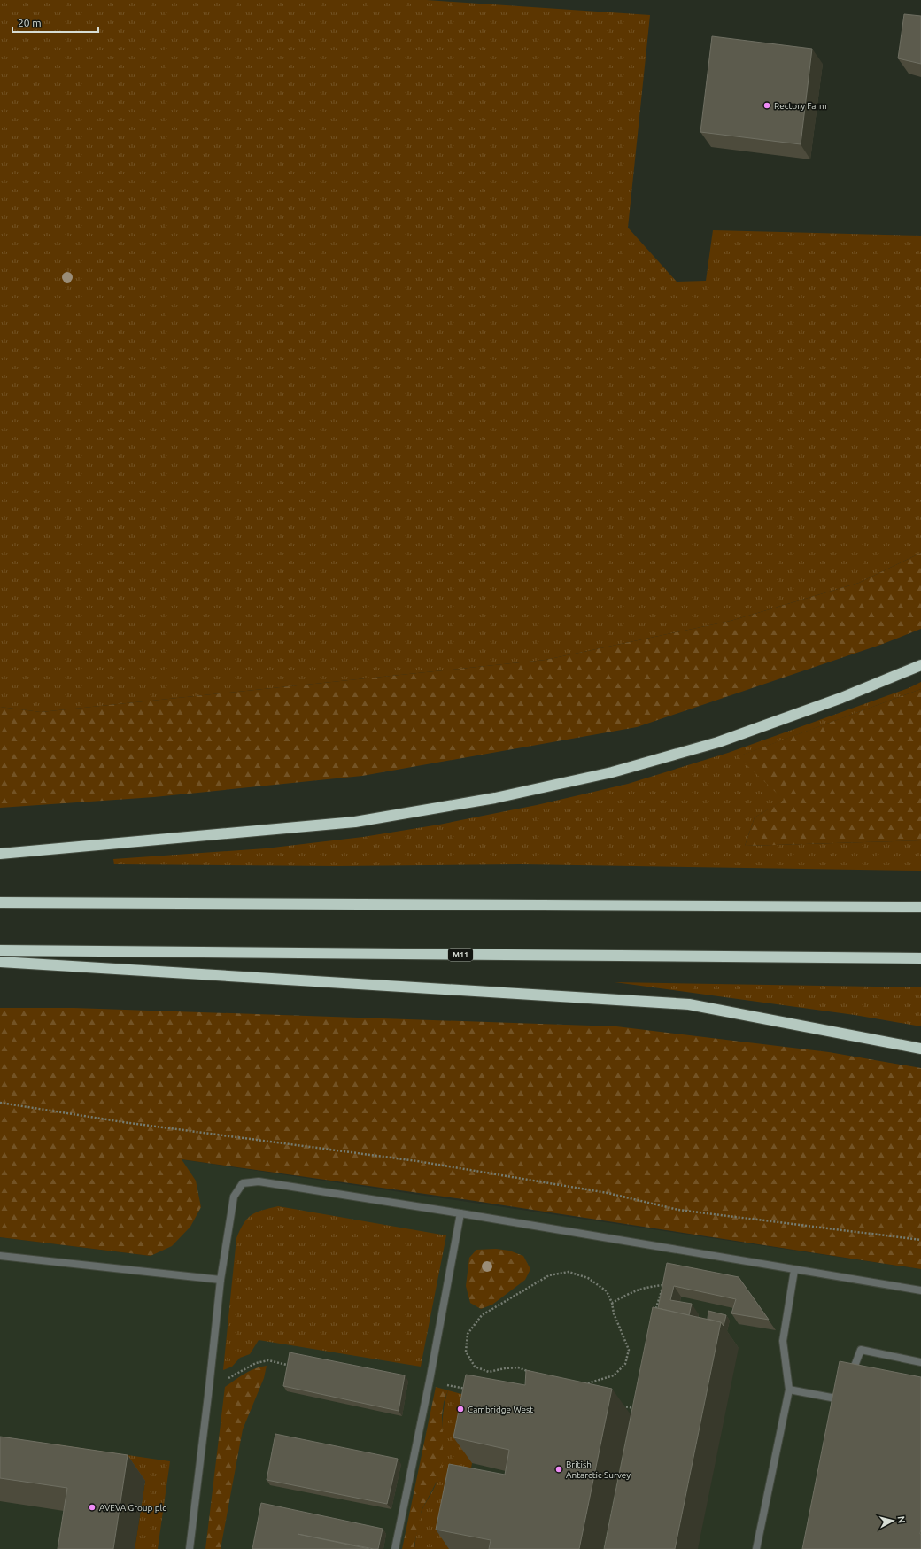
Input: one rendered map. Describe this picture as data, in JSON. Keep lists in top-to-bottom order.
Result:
{
  "streets": {
    "highway": ["M11"]
  },
  "places": [
    "Rectory Farm",
    "Cambridge West",
    "British Antarctic Survey",
    "AVEVA Group plc"
  ],
  "scale_bar": "20 m",
  "north": "right"
}
